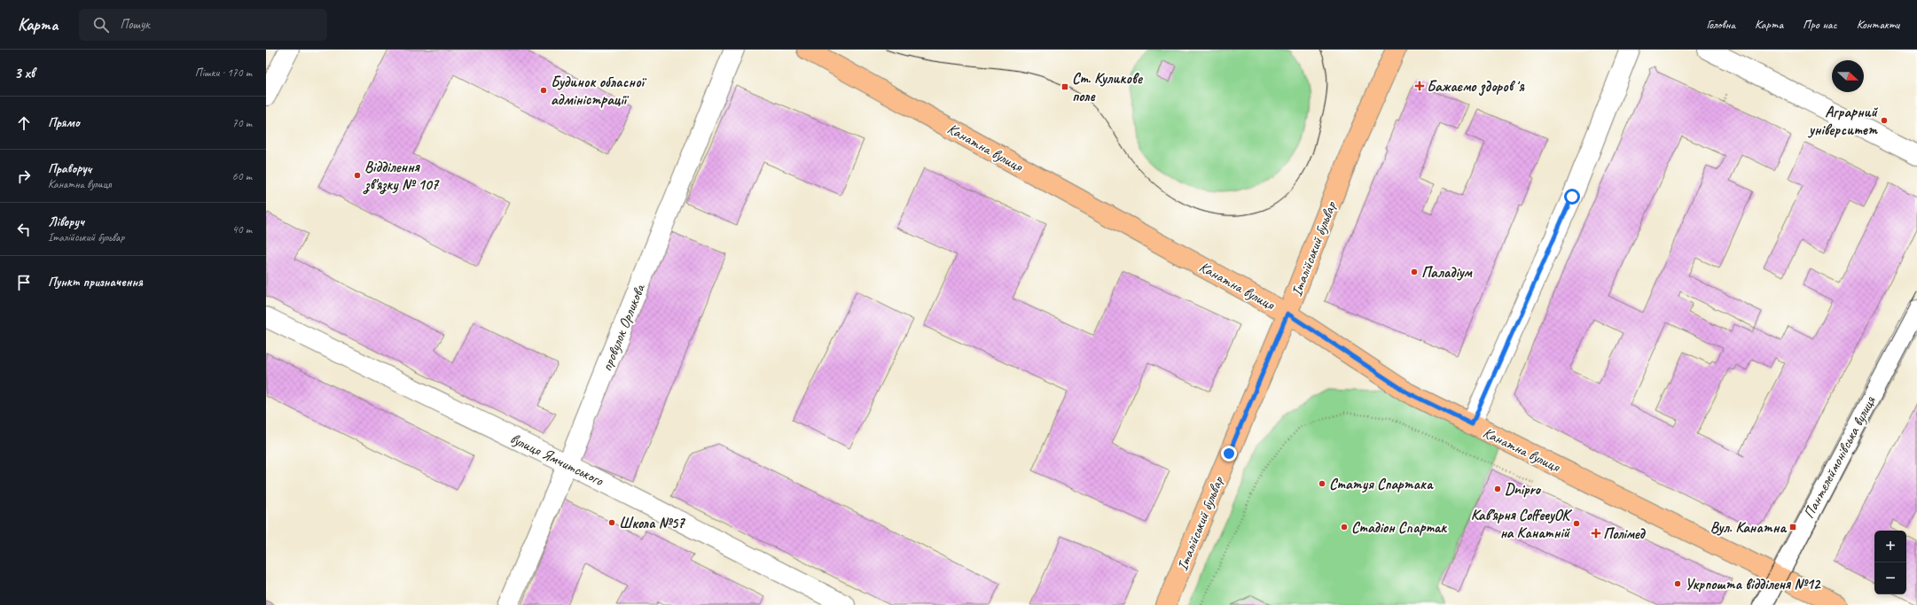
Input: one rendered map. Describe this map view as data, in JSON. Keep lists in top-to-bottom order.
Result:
{
  "streets": {
    "main road": ["Канатна вулиця", "Італійський бульвар"],
    "street": ["провулок Орликова", "Пантелеймонівська вулиця", "вулиця Ямчитського"]
  },
  "crossings": [
    ["Канатна вулиця", "Італійський бульвар"],
    ["Канатна вулиця", "Пантелеймонівська вулиця"],
    ["провулок Орликова", "вулиця Ямчитського"]
  ],
  "places": {
    "health": ["Бажаємо здоровʼя", "Полімед"],
    "transit": ["Ст. Куликове поле", "Вул. Канатна"],
    "other": [
      "Будинок обласної адміністрації",
      "Аграрний університет",
      "Відділення зв'язку № 107",
      "Паладіум",
      "Статуя Спартака",
      "Dnipro",
      "Школа №57",
      "Кав’ярня CoffeeyOK на Канатній",
      "Стадіон Спартак",
      "Укрпошта відділеня №12"
    ]
  },
  "north": "right",
  "page": {
    "header": "Карта",
    "search": "Пошук",
    "nav": [
      "Головна",
      "Карта",
      "Про нас",
      "Контакти"
    ],
    "heading": ["3 хв", "Пішки · 170 m"],
    "list": [
      ["Прямо", "70 m"],
      ["Праворуч", "Канатна вулиця", "60 m"],
      ["Ліворуч", "Італійський бульвар", "40 m"],
      "Пункт призначення"
    ],
    "map_buttons": ["+", "−"]
  }
}
